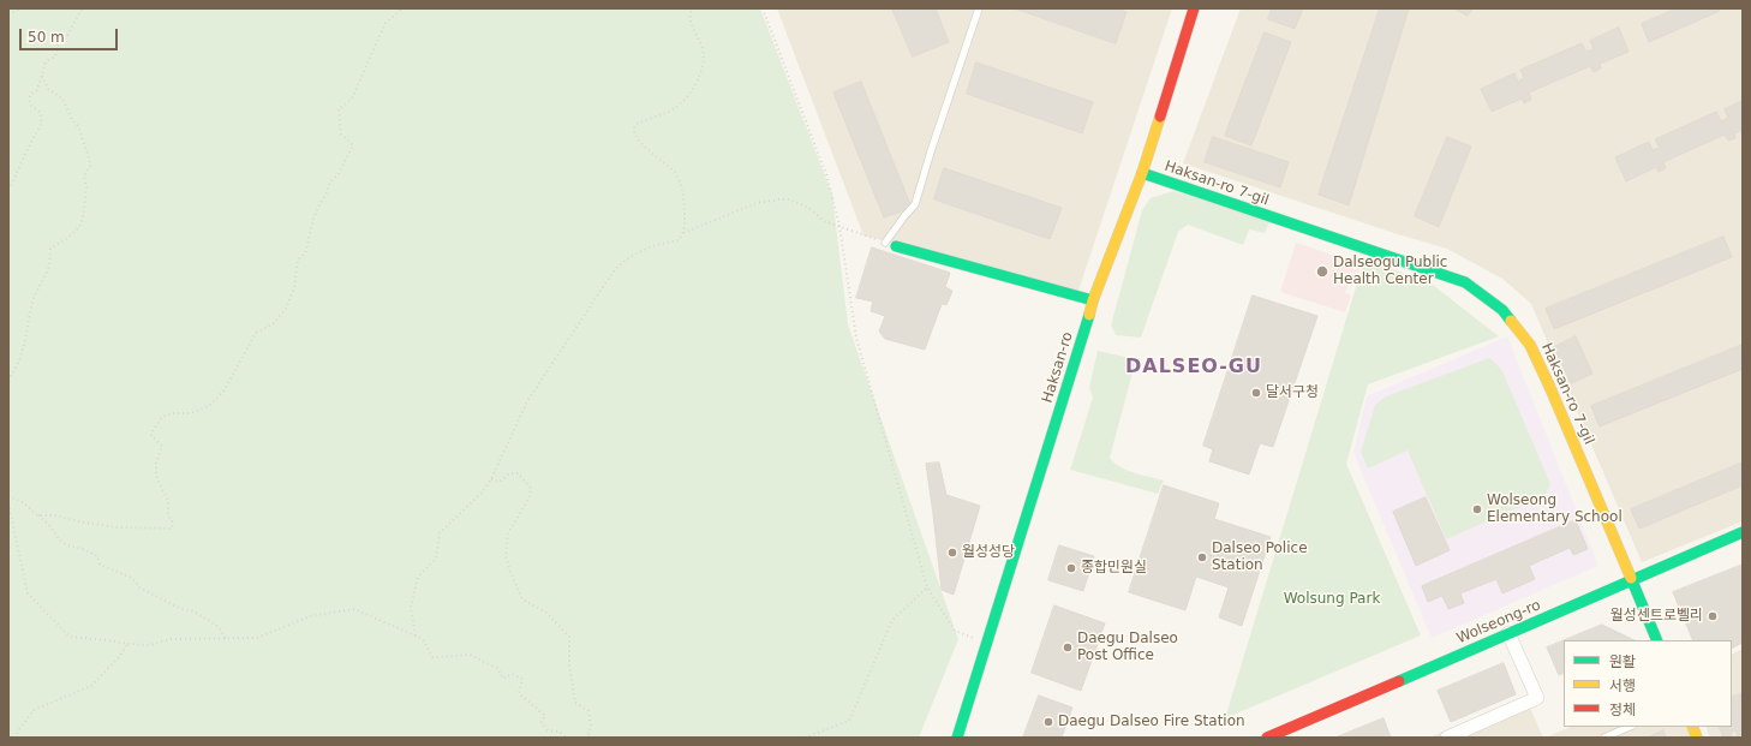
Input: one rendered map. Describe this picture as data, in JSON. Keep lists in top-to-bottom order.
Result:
{
  "streets": {
    "street": ["Haksan-ro 7-gil", "Haksan-ro", "Wolseong-ro"]
  },
  "crossings": [
    ["Haksan-ro 7-gil", "Haksan-ro"],
    ["Haksan-ro 7-gil", "Wolseong-ro"]
  ],
  "districts": ["DALSEO-GU"],
  "parks": ["Wolsung Park"],
  "places": [
    "Dalseogu Public Health Center",
    "달서구청",
    "Wolseong Elementary School",
    "월성성당",
    "Dalseo Police Station",
    "종합민원실",
    "월성센트로벨리",
    "Daegu Dalseo Post Office",
    "Daegu Dalseo Fire Station"
  ],
  "legend": ["원활", "서행", "정체"],
  "scale_bar": "50 m"
}
